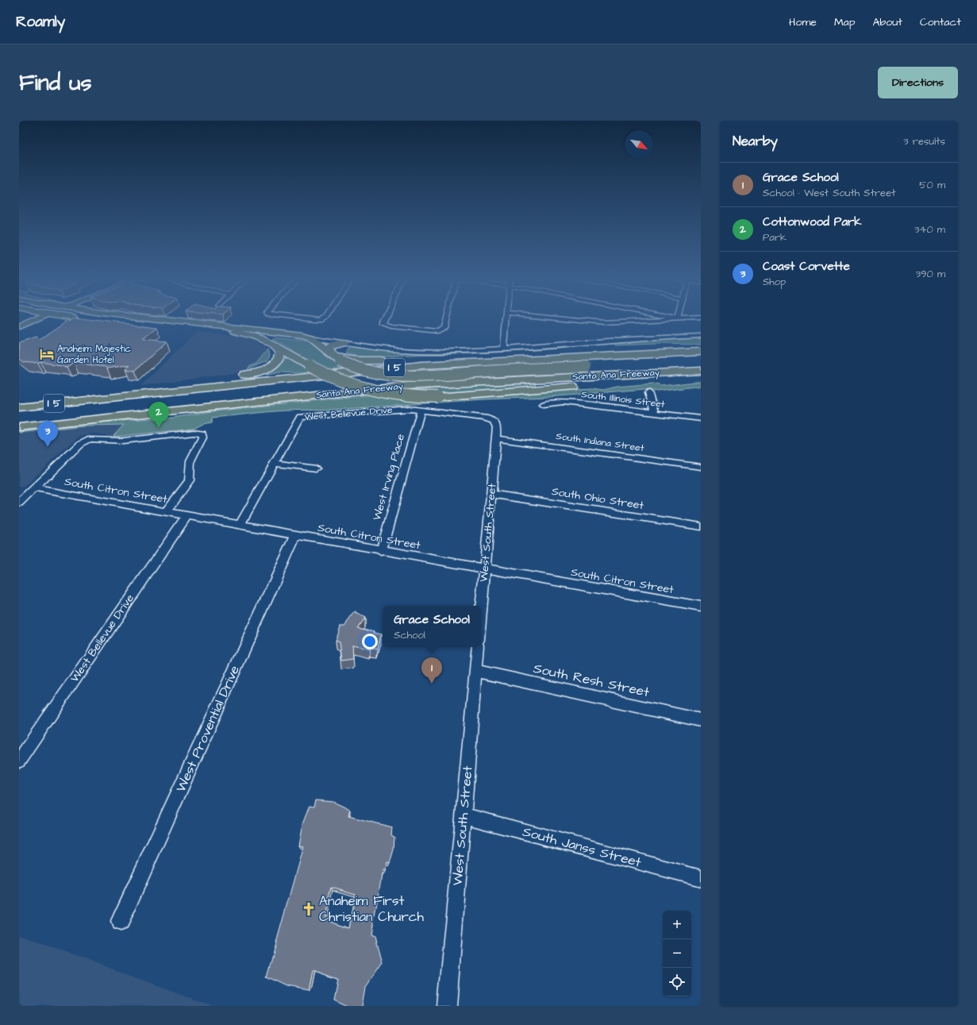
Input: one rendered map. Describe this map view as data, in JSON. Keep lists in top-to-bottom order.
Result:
{
  "streets": {
    "highway": ["I 5", "Santa Ana Freeway"],
    "street": [
      "South Illinois Street",
      "West Bellevue Drive",
      "South Indiana Street",
      "West Irving Place",
      "South Citron Street",
      "South Ohio Street",
      "West South Street",
      "South Resh Street",
      "West Provential Drive",
      "South Janss Street"
    ]
  },
  "crossings": [
    ["West Bellevue Drive", "West Irving Place"],
    ["West Bellevue Drive", "South Citron Street"],
    ["West Bellevue Drive", "West South Street"],
    ["South Indiana Street", "West South Street"],
    ["West Irving Place", "South Citron Street"],
    ["South Citron Street", "West South Street"],
    ["South Citron Street", "West Provential Drive"],
    ["South Ohio Street", "West South Street"],
    ["West South Street", "South Resh Street"],
    ["West South Street", "South Janss Street"]
  ],
  "places": {
    "hotel": ["Anaheim Majestic Garden Hotel"],
    "church": ["Anaheim First Christian Church"]
  },
  "north": "bottom right",
  "page": {
    "header": "Roamly",
    "nav": [
      "Home",
      "Map",
      "About",
      "Contact"
    ],
    "buttons": "Directions",
    "title": "Find us",
    "heading": ["Nearby", "3 results"],
    "list": [
      {
        "mark": "1",
        "name": "Grace School",
        "note": "School · West South Street",
        "value": "50 m"
      },
      {
        "mark": "2",
        "name": "Cottonwood Park",
        "note": "Park",
        "value": "340 m"
      },
      {
        "mark": "3",
        "name": "Coast Corvette",
        "note": "Shop",
        "value": "390 m"
      }
    ],
    "pins": ["2", "3", "1"],
    "popup": ["Grace School", "School"],
    "map_buttons": ["+", "−"]
  }
}
